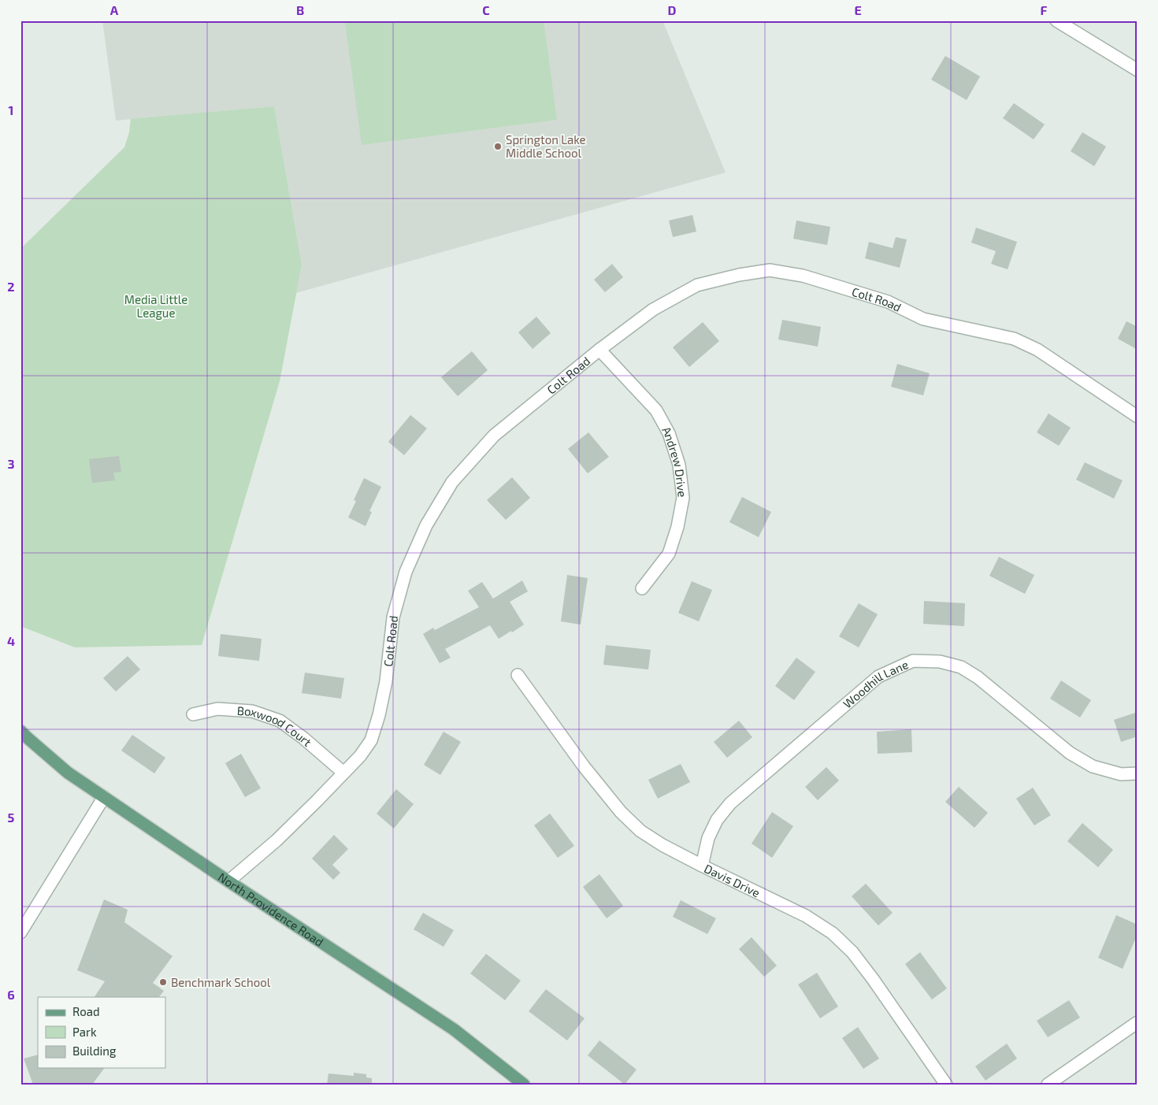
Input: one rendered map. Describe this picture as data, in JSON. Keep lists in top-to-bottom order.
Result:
{
  "streets": {
    "main road": ["North Providence Road"],
    "street": [
      "Colt Road",
      "Andrew Drive",
      "Woodhill Lane",
      "Boxwood Court",
      "Davis Drive"
    ]
  },
  "crossings": [
    ["Colt Road", "Andrew Drive"],
    ["Colt Road", "Boxwood Court"],
    ["Colt Road", "North Providence Road"],
    ["Woodhill Lane", "Davis Drive"]
  ],
  "parks": ["Media Little League"],
  "places": ["Springton Lake Middle School", "Benchmark School"],
  "legend": ["Road", "Park", "Building"],
  "grid": {
    "columns": [
      "A",
      "B",
      "C",
      "D",
      "E",
      "F"
    ],
    "rows": [
      "1",
      "2",
      "3",
      "4",
      "5",
      "6"
    ]
  }
}
